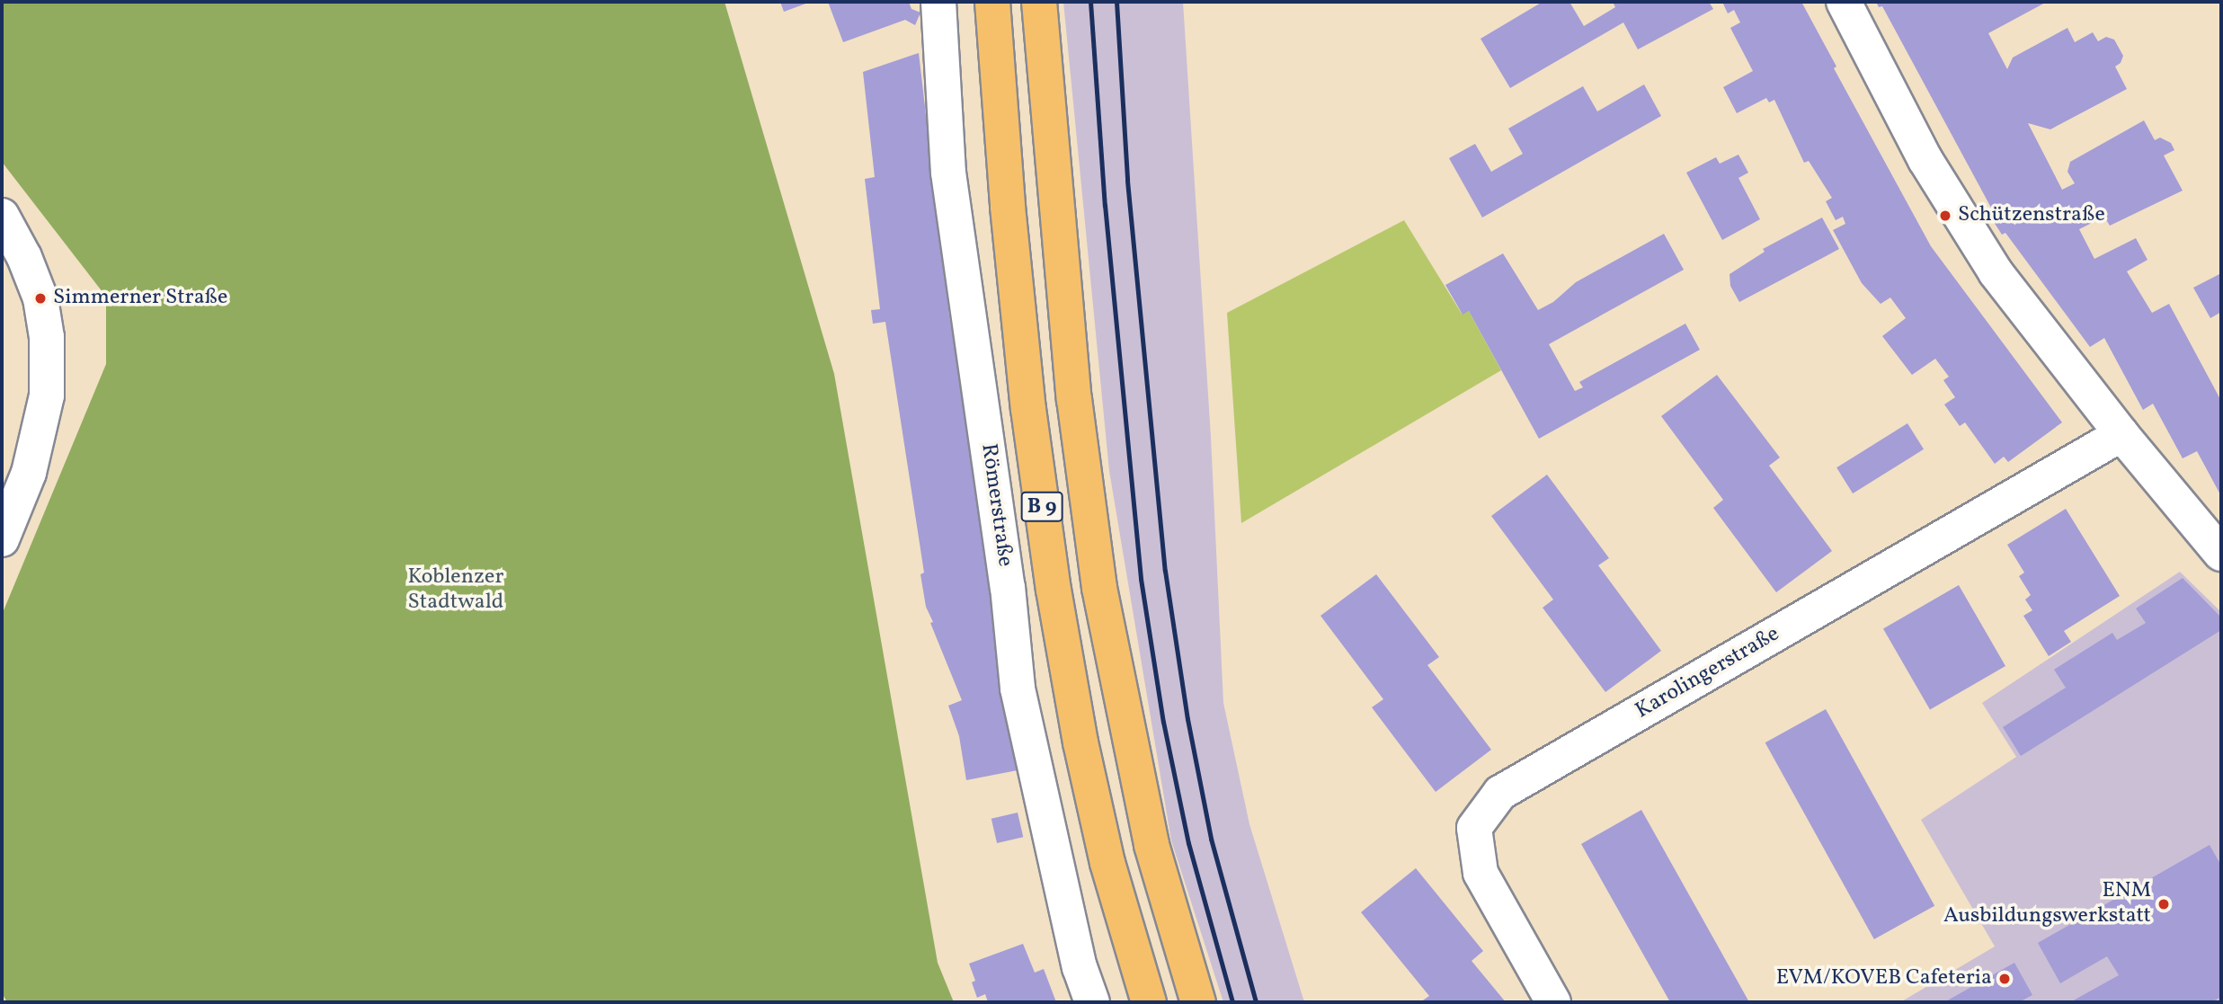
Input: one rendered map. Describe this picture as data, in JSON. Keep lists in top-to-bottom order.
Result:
{
  "streets": {
    "highway": ["B 9"],
    "street": ["Römerstraße", "Karolingerstraße"]
  },
  "parks": ["Koblenzer Stadtwald"],
  "places": [
    "Schützenstraße",
    "Simmerner Straße",
    "ENM Ausbildungswerkstatt",
    "EVM/KOVEB Cafeteria"
  ]
}
